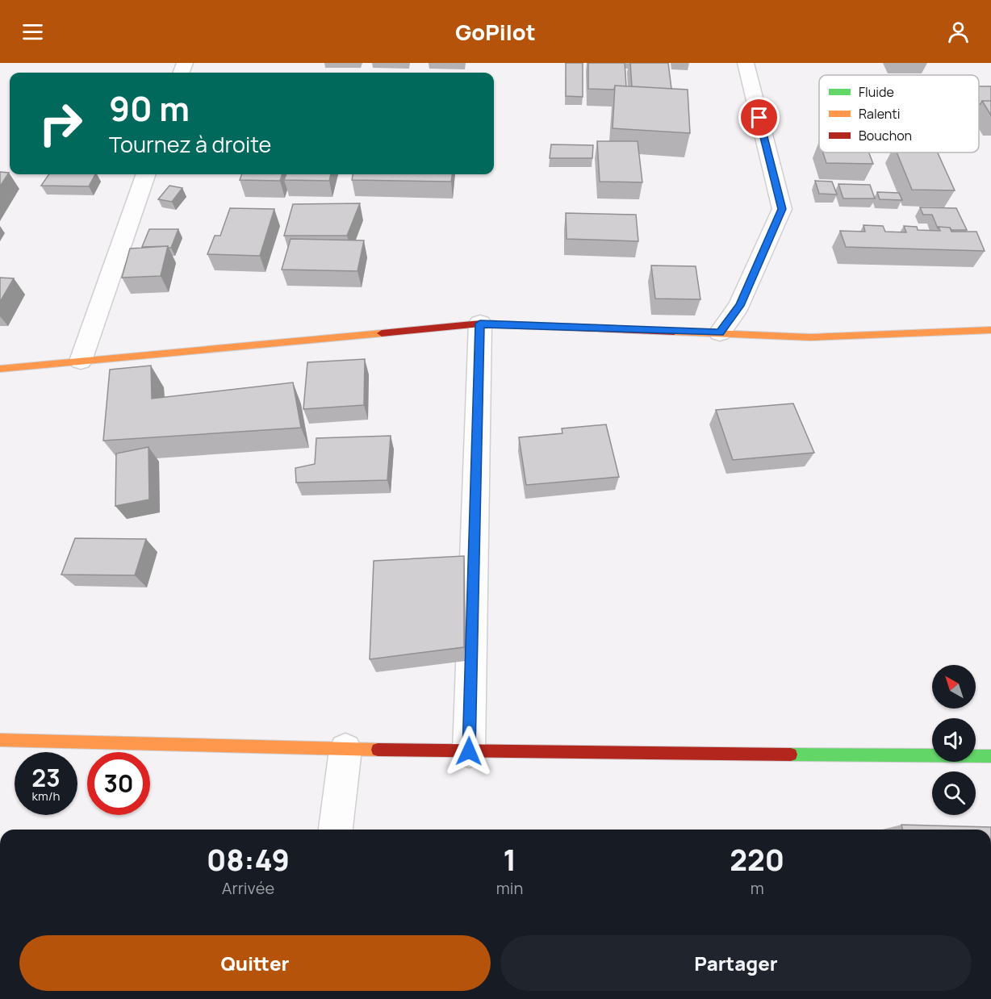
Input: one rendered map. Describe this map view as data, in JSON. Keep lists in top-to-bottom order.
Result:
{
  "legend": ["Fluide", "Ralenti", "Bouchon"],
  "north": "top left",
  "page": {
    "header": "GoPilot",
    "turn": ["90 m", "Tournez à droite"],
    "speed": "23 km/h",
    "limit": "30",
    "eta": [
      "08:49",
      "Arrivée",
      "1",
      "min",
      "220",
      "m"
    ],
    "buttons": ["Quitter", "Partager"]
  }
}
